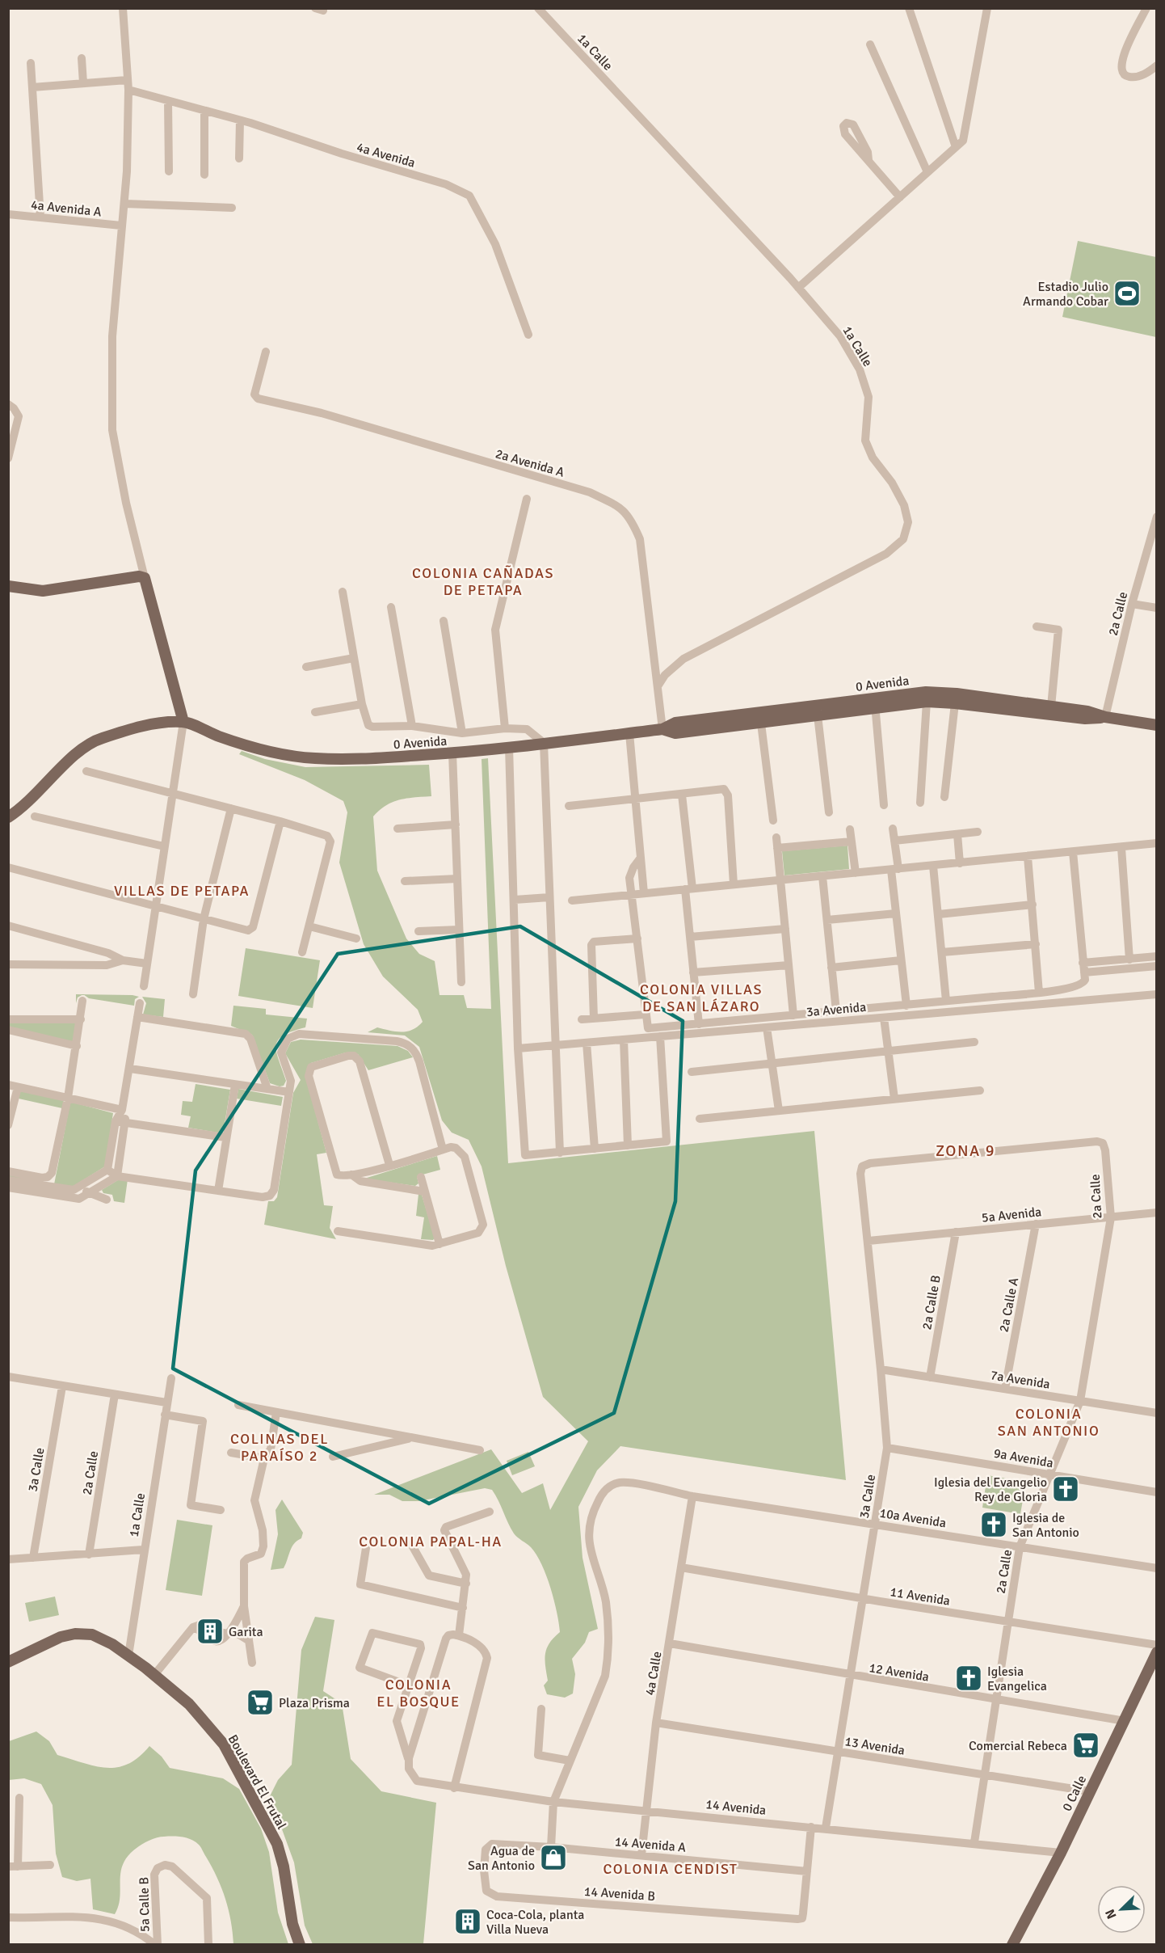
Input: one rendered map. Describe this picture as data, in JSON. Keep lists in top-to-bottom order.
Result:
{
  "streets": {
    "main road": ["0 Avenida", "Boulevard El Frutal", "0 Calle"],
    "street": [
      "1a Calle",
      "4a Avenida",
      "4a Avenida A",
      "2a Avenida A",
      "2a Calle",
      "3a Avenida",
      "5a Avenida",
      "2a Calle B",
      "2a Calle A",
      "7a Avenida",
      "9a Avenida",
      "3a Calle",
      "10a Avenida",
      "11 Avenida",
      "12 Avenida",
      "4a Calle",
      "13 Avenida",
      "14 Avenida",
      "14 Avenida A",
      "14 Avenida B",
      "5a Calle B"
    ]
  },
  "crossings": [
    ["1a Calle", "2a Avenida A"],
    ["1a Calle", "Boulevard El Frutal"],
    ["2a Avenida A", "0 Avenida"],
    ["2a Calle", "0 Avenida"],
    ["2a Calle", "5a Avenida"],
    ["2a Calle", "7a Avenida"],
    ["2a Calle", "9a Avenida"],
    ["2a Calle", "3a Calle"],
    ["2a Calle", "10a Avenida"],
    ["2a Calle", "11 Avenida"],
    ["2a Calle", "12 Avenida"],
    ["2a Calle", "13 Avenida"],
    ["2a Calle", "14 Avenida"],
    ["5a Avenida", "2a Calle B"],
    ["5a Avenida", "2a Calle A"],
    ["5a Avenida", "3a Calle"],
    ["2a Calle B", "7a Avenida"],
    ["2a Calle A", "7a Avenida"],
    ["7a Avenida", "3a Calle"],
    ["9a Avenida", "3a Calle"],
    ["3a Calle", "10a Avenida"],
    ["3a Calle", "11 Avenida"],
    ["3a Calle", "12 Avenida"],
    ["3a Calle", "13 Avenida"],
    ["3a Calle", "14 Avenida"],
    ["10a Avenida", "4a Calle"],
    ["11 Avenida", "4a Calle"],
    ["12 Avenida", "4a Calle"],
    ["12 Avenida", "0 Calle"],
    ["4a Calle", "13 Avenida"],
    ["4a Calle", "14 Avenida"],
    ["4a Calle", "14 Avenida A"],
    ["13 Avenida", "0 Calle"],
    ["0 Calle", "14 Avenida"],
    ["14 Avenida A", "14 Avenida B"]
  ],
  "districts": [
    "COLONIA CAÑADAS DE PETAPA",
    "VILLAS DE PETAPA",
    "COLONIA VILLAS DE SAN LÁZARO",
    "ZONA 9",
    "COLONIA SAN ANTONIO",
    "COLINAS DEL PARAÍSO 2",
    "COLONIA PAPAL-HA",
    "COLONIA EL BOSQUE",
    "COLONIA CENDIST"
  ],
  "places": {
    "sports": ["Estadio Julio Armando Cobar"],
    "church": ["Iglesia del Evangelio Rey de Gloria", "Iglesia de San Antonio", "Iglesia Evangelica"],
    "building": ["Garita", "Coca-Cola, planta Villa Nueva"],
    "supermarket": ["Plaza Prisma", "Comercial Rebeca"],
    "shop": ["Agua de San Antonio"]
  },
  "north": "bottom left"
}
